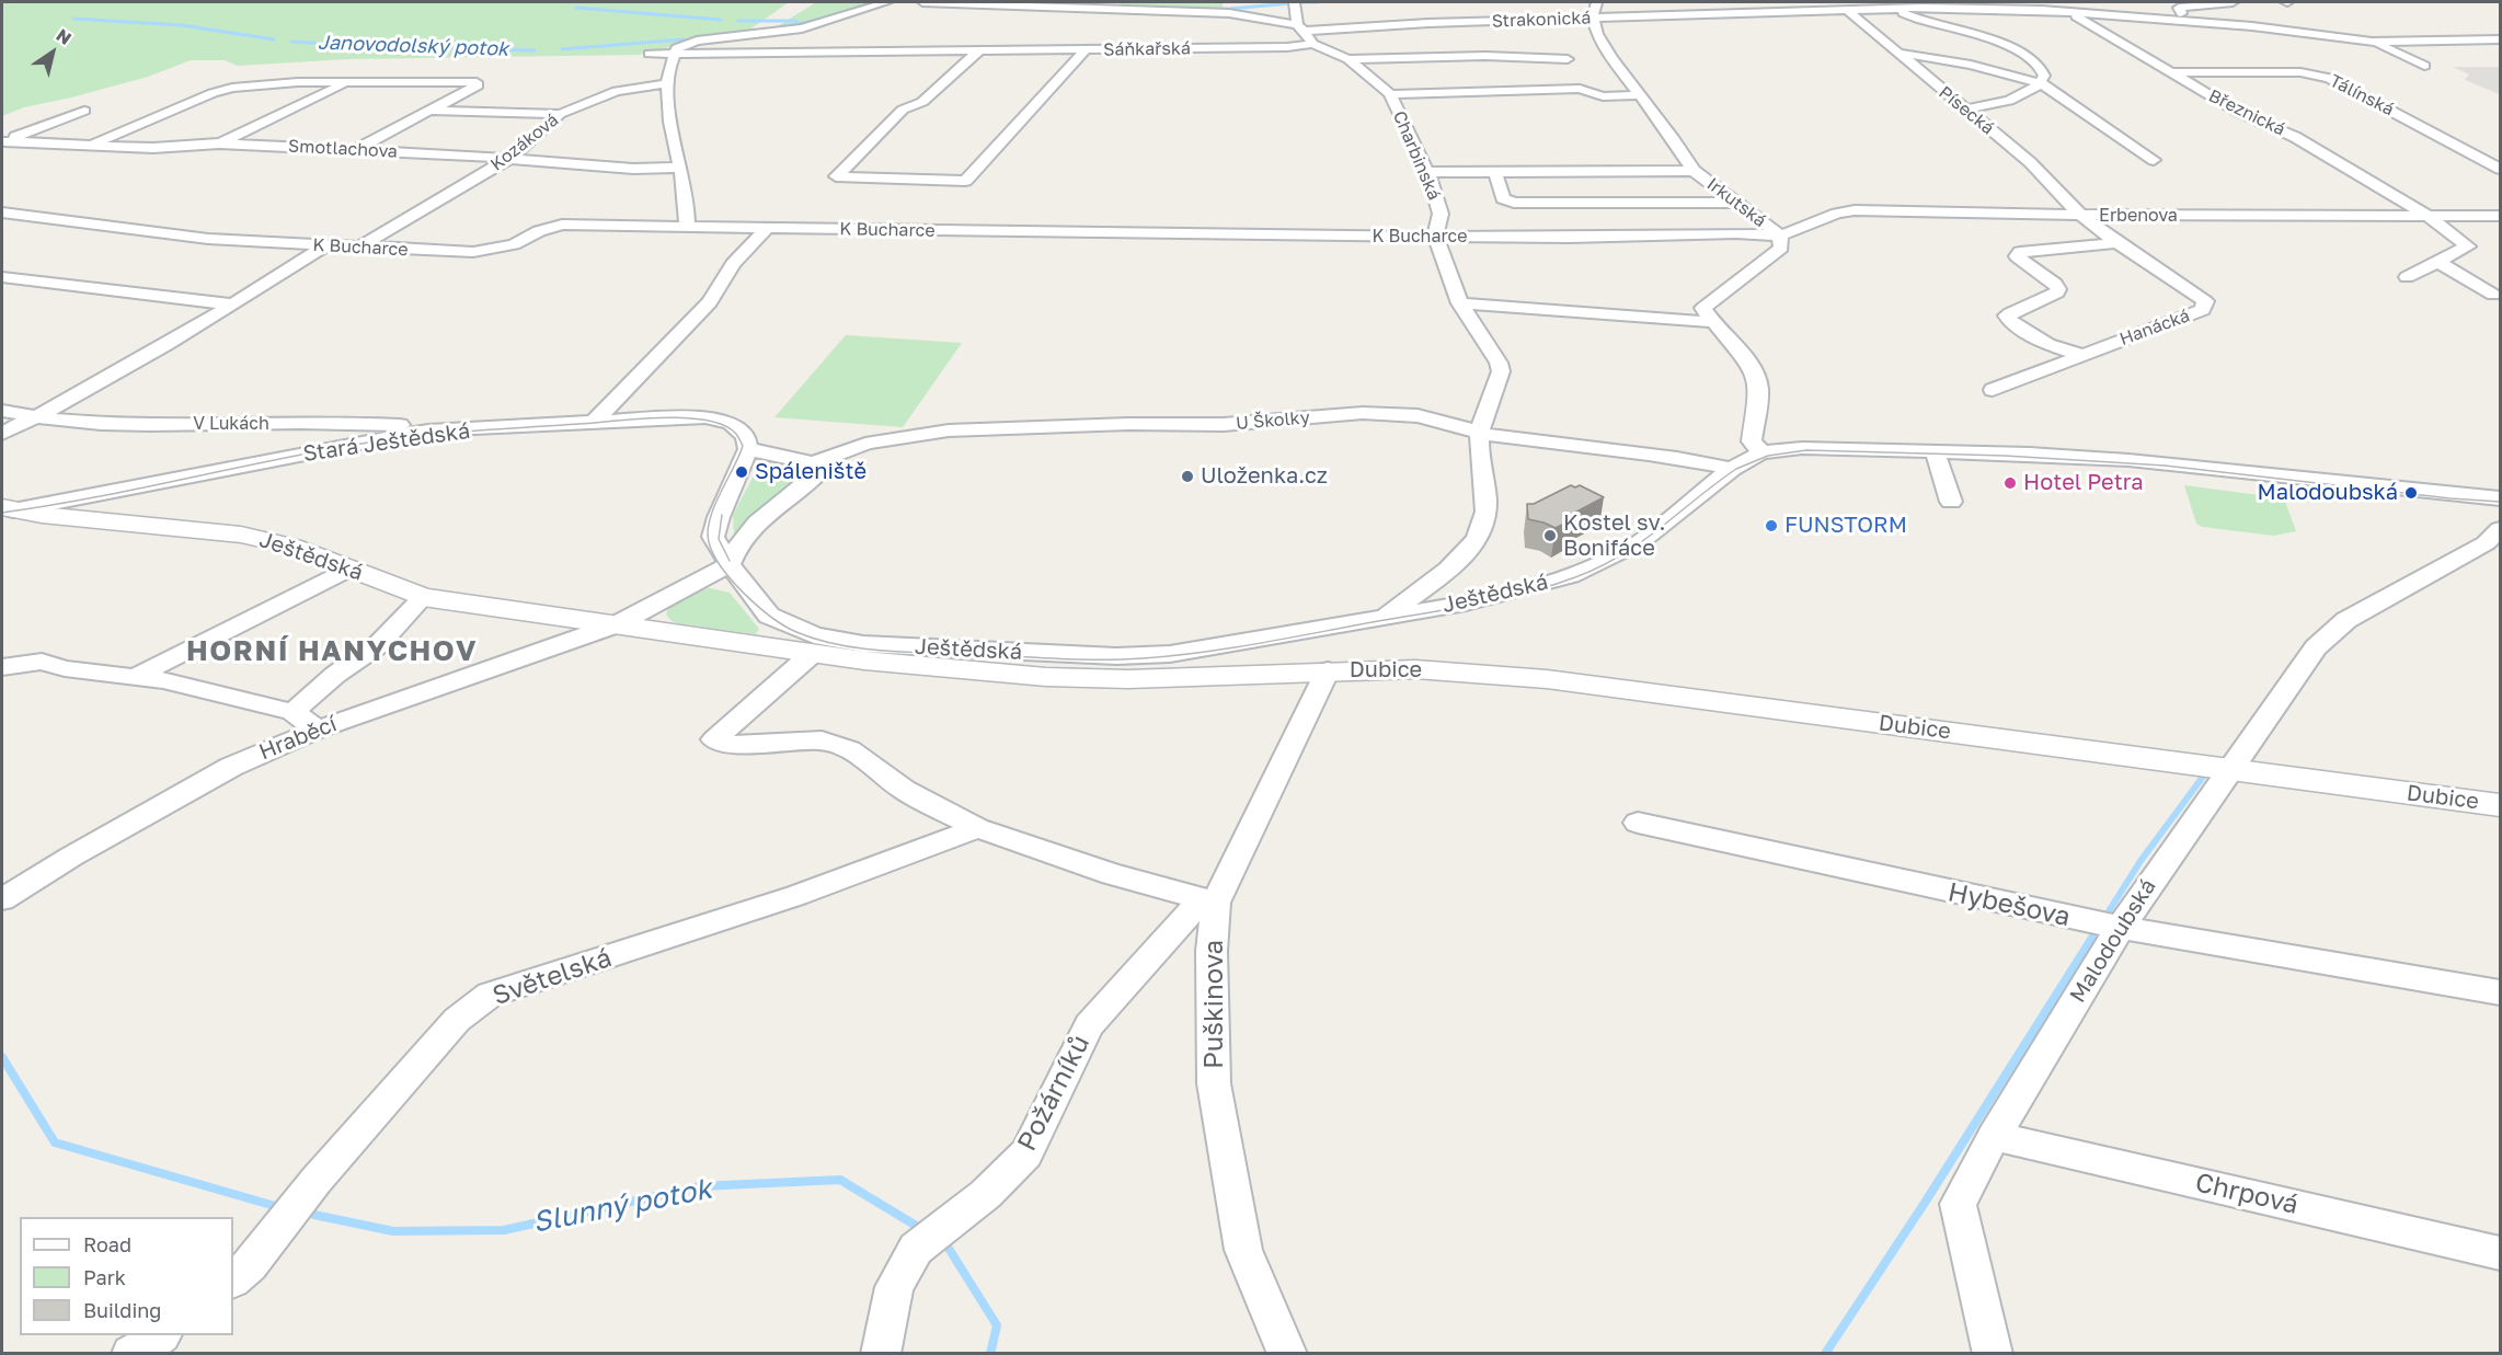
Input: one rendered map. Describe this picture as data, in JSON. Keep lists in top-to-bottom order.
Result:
{
  "streets": {
    "street": [
      "Strakonická",
      "Sáňkařská",
      "Tálínská",
      "Písecká",
      "Březnická",
      "Kozáková",
      "Smotlachova",
      "Charbinská",
      "Irkutská",
      "Erbenova",
      "K Bucharce",
      "Hanácká",
      "U Školky",
      "V Lukách",
      "Stará Ještědská",
      "Ještědská",
      "Dubice",
      "Hraběcí",
      "Hybešova",
      "Malodoubská",
      "Světelská",
      "Puškinova",
      "Požárníků",
      "Chrpová"
    ]
  },
  "crossings": [
    ["Strakonická", "Písecká"],
    ["Strakonická", "Březnická"],
    ["Strakonická", "Irkutská"],
    ["Sáňkařská", "Charbinská"],
    ["Tálínská", "Březnická"],
    ["Písecká", "Erbenova"],
    ["Písecká", "Hanácká"],
    ["Březnická", "Erbenova"],
    ["Kozáková", "Smotlachova"],
    ["Kozáková", "K Bucharce"],
    ["Charbinská", "K Bucharce"],
    ["Charbinská", "U Školky"],
    ["Charbinská", "Ještědská"],
    ["Irkutská", "Erbenova"],
    ["Irkutská", "K Bucharce"],
    ["Erbenova", "K Bucharce"],
    ["Erbenova", "Hanácká"],
    ["U Školky", "Ještědská"],
    ["V Lukách", "Stará Ještědská"],
    ["Stará Ještědská", "Ještědská"],
    ["Ještědská", "Dubice"],
    ["Ještědská", "Hraběcí"],
    ["Ještědská", "Puškinova"],
    ["Dubice", "Malodoubská"],
    ["Dubice", "Puškinova"],
    ["Hybešova", "Malodoubská"],
    ["Malodoubská", "Chrpová"],
    ["Puškinova", "Požárníků"]
  ],
  "districts": ["HORNÍ HANYCHOV"],
  "water": ["Janovodolský potok", "Slunný potok"],
  "places": [
    "Spáleniště",
    "Uloženka.cz",
    "Hotel Petra",
    "Malodoubská",
    "FUNSTORM",
    "Kostel sv. Bonifáce"
  ],
  "legend": ["Road", "Park", "Building"],
  "north": "top right"
}
